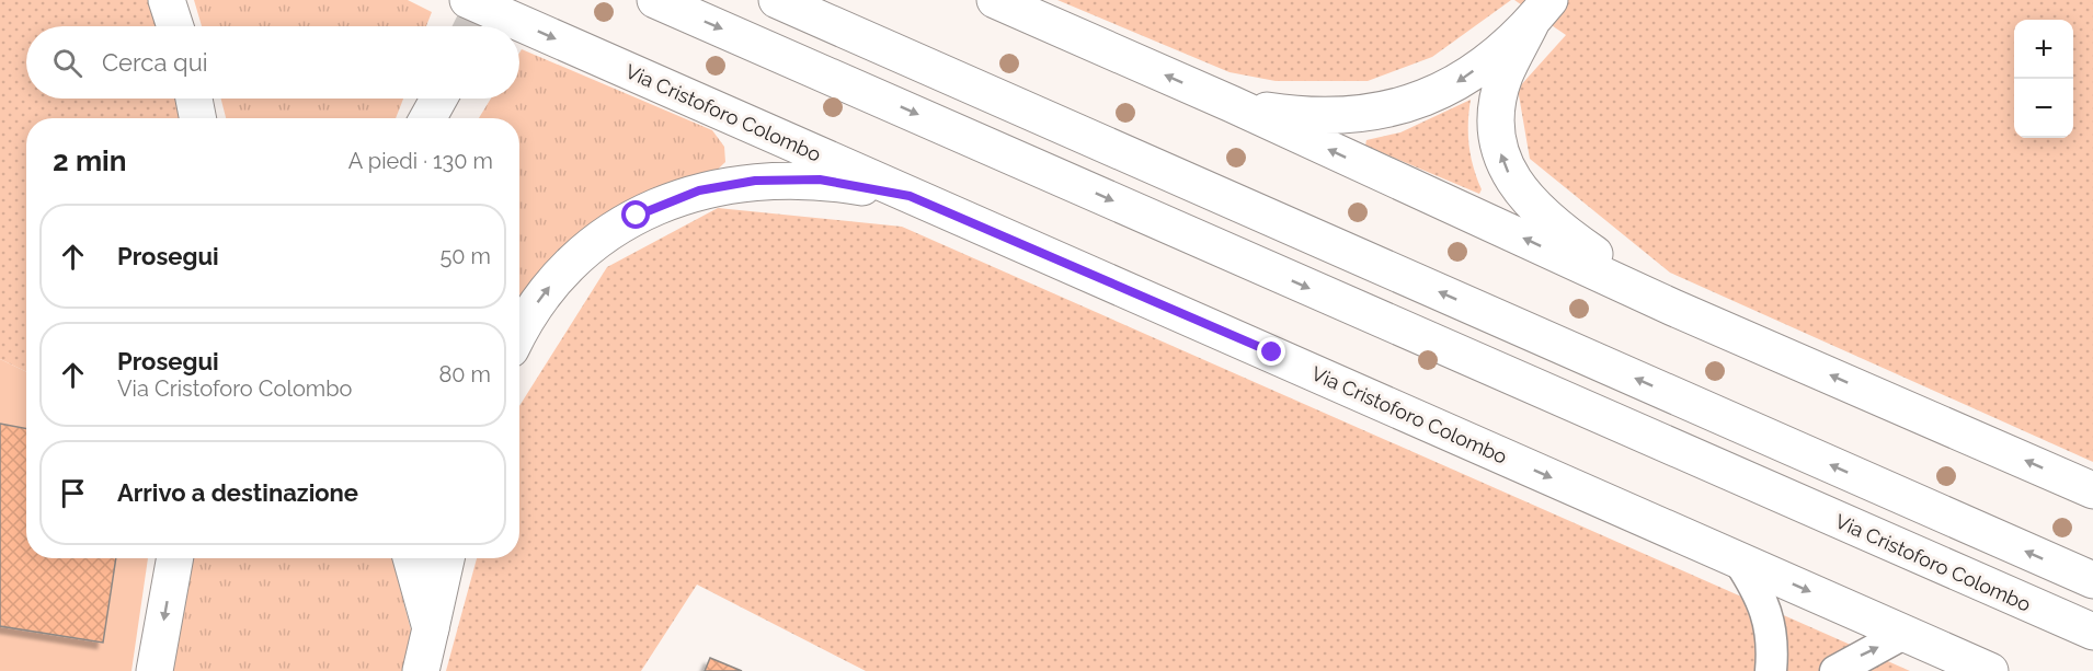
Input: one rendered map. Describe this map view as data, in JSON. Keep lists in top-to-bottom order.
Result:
{
  "streets": {
    "main road": ["Via Cristoforo Colombo"]
  },
  "page": {
    "map_buttons": ["+", "−"],
    "search": "Cerca qui",
    "heading": ["2 min", "A piedi · 130 m"],
    "list": [
      ["Prosegui", "50 m"],
      ["Prosegui", "Via Cristoforo Colombo", "80 m"],
      "Arrivo a destinazione"
    ]
  }
}
